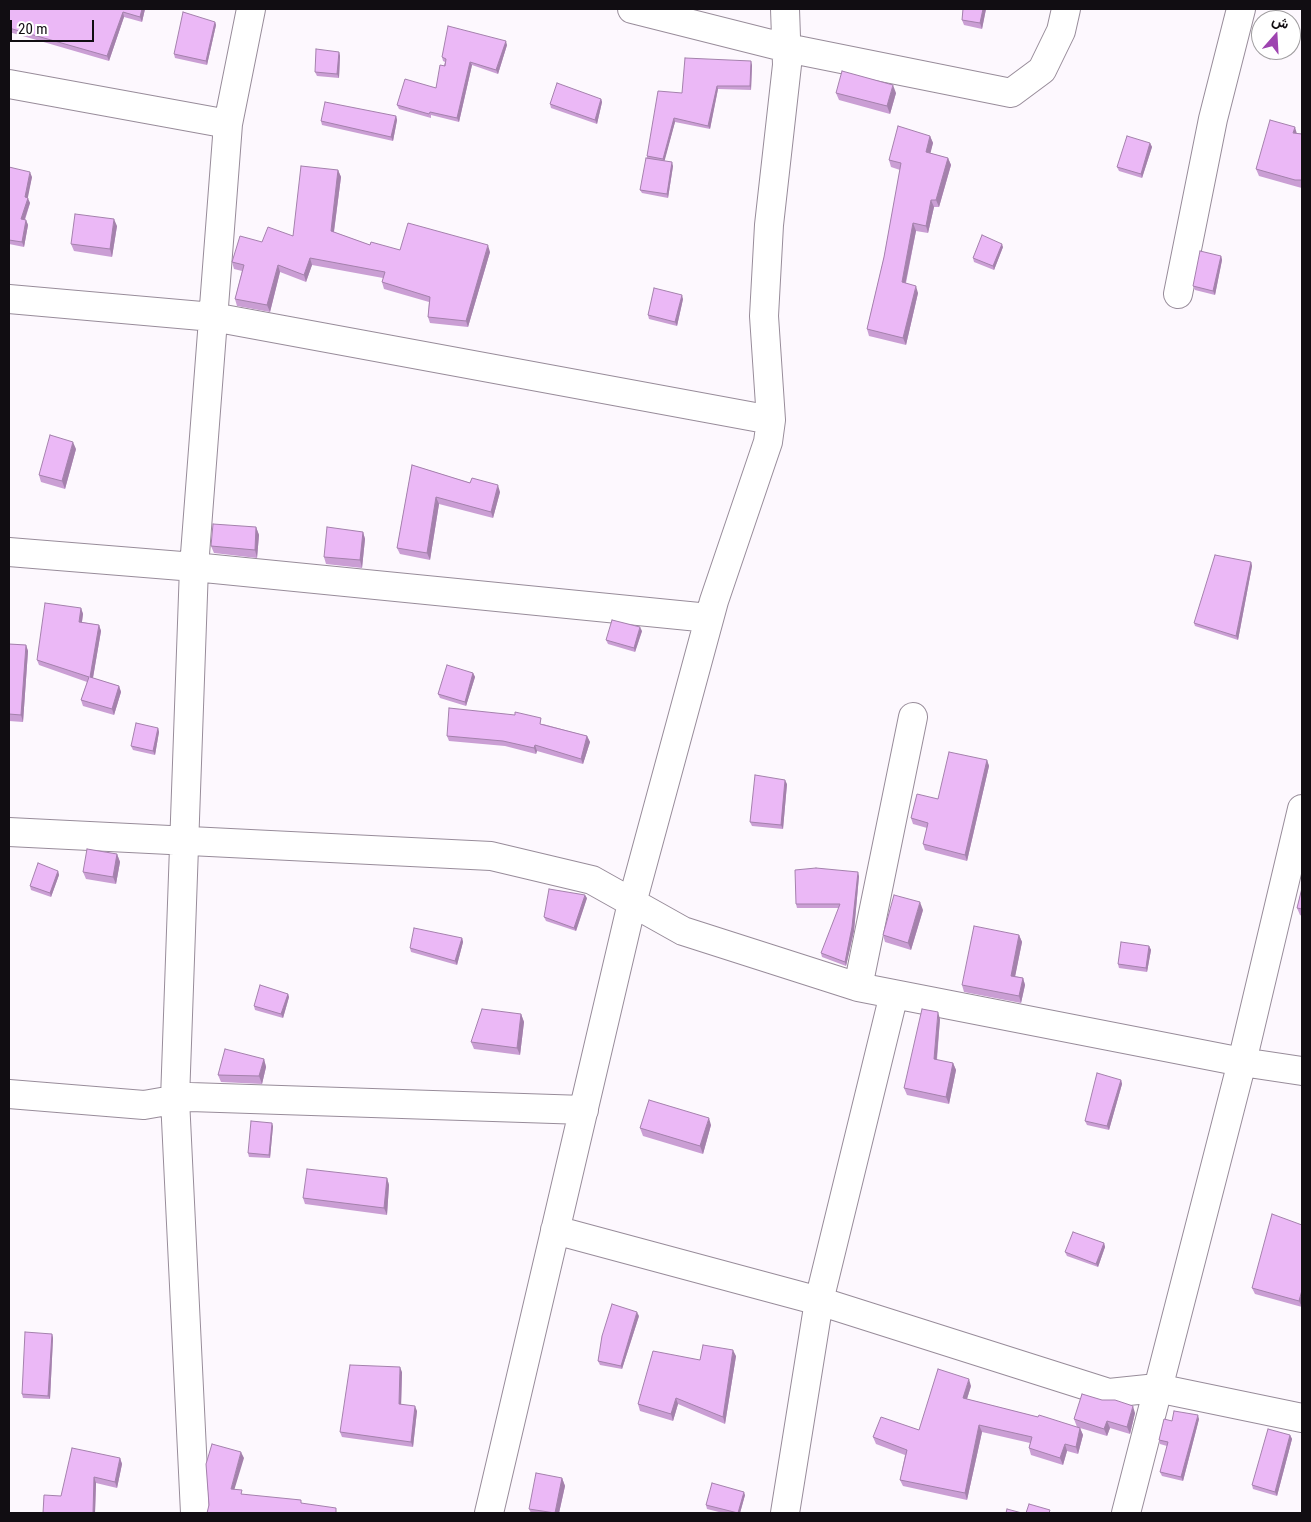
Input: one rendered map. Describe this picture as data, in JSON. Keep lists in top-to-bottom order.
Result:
{
  "scale_bar": "20 m",
  "north": "top"
}
